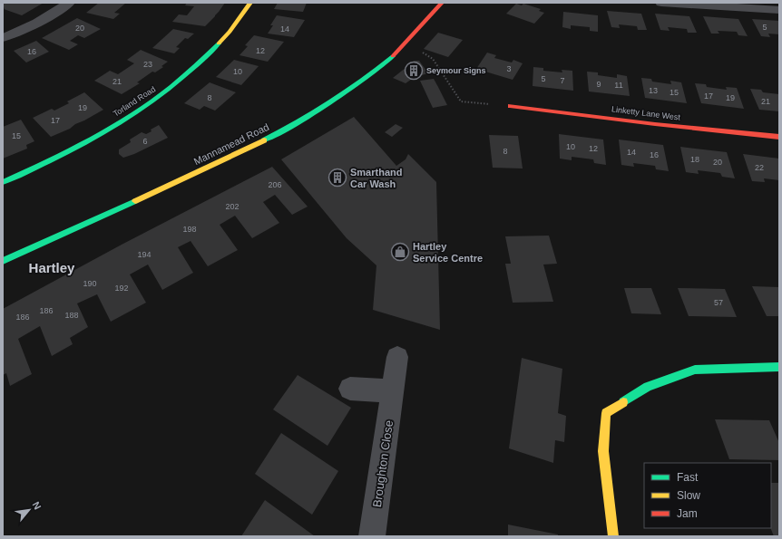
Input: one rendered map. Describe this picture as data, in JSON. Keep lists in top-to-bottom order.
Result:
{
  "streets": {
    "street": [
      "Torland Road",
      "Linketty Lane West",
      "Mannamead Road",
      "Broughton Close"
    ]
  },
  "districts": ["Hartley"],
  "places": {
    "building": ["Seymour Signs", "Smarthand Car Wash"],
    "shop": ["Hartley Service Centre"]
  },
  "house_numbers": [
    "5",
    "20",
    "14",
    "12",
    "16",
    "23",
    "3",
    "10",
    "5",
    "7",
    "21",
    "9",
    "11",
    "13",
    "15",
    "17",
    "8",
    "19",
    "21",
    "19",
    "17",
    "15",
    "6",
    "10",
    "12",
    "8",
    "14",
    "16",
    "18",
    "20",
    "22",
    "206",
    "202",
    "198",
    "194",
    "190",
    "192",
    "57",
    "186",
    "188",
    "186"
  ],
  "legend": ["Fast", "Slow", "Jam"],
  "north": "top right"
}
